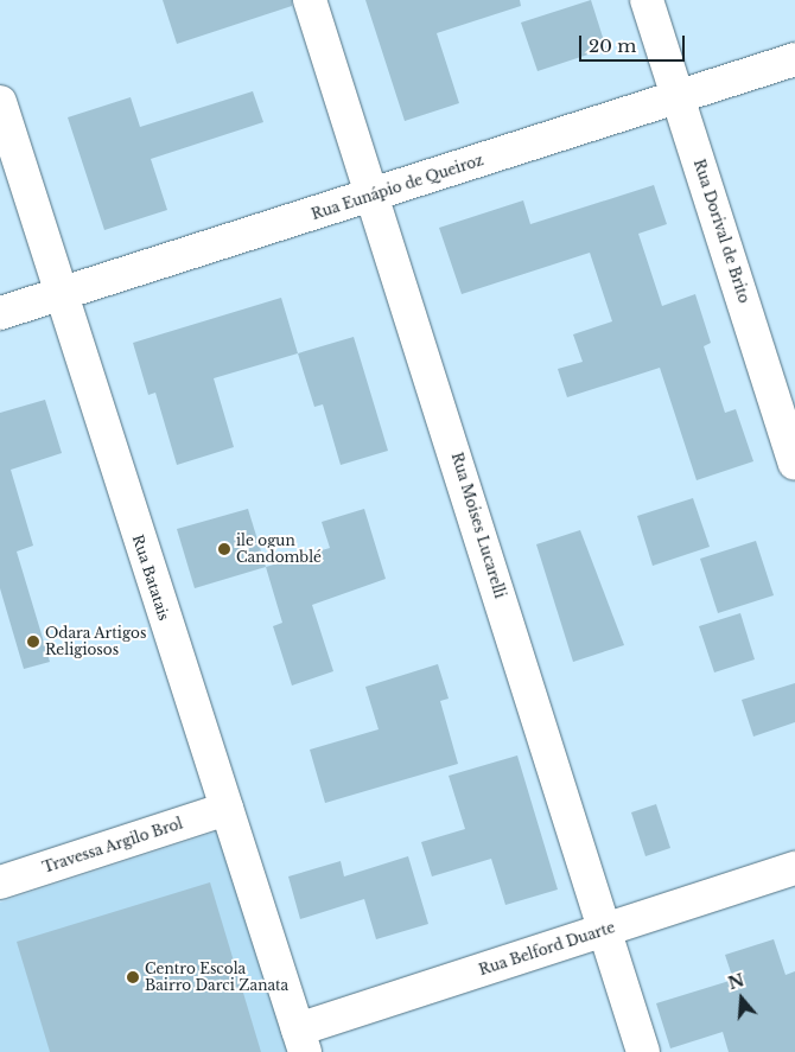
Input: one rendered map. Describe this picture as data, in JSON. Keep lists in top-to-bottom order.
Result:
{
  "streets": {
    "street": [
      "Rua Eunápio de Queiroz",
      "Rua Dorival de Brito",
      "Rua Moises Lucarelli",
      "Rua Batatais",
      "Travessa Argilo Brol",
      "Rua Belford Duarte"
    ]
  },
  "crossings": [
    ["Rua Eunápio de Queiroz", "Rua Dorival de Brito"],
    ["Rua Eunápio de Queiroz", "Rua Moises Lucarelli"],
    ["Rua Eunápio de Queiroz", "Rua Batatais"],
    ["Rua Moises Lucarelli", "Rua Belford Duarte"],
    ["Rua Batatais", "Travessa Argilo Brol"],
    ["Rua Batatais", "Rua Belford Duarte"]
  ],
  "places": ["ile ogun Candomblé", "Odara Artigos Religiosos", "Centro Escola Bairro Darci Zanata"],
  "scale_bar": "20 m",
  "north": "top"
}
